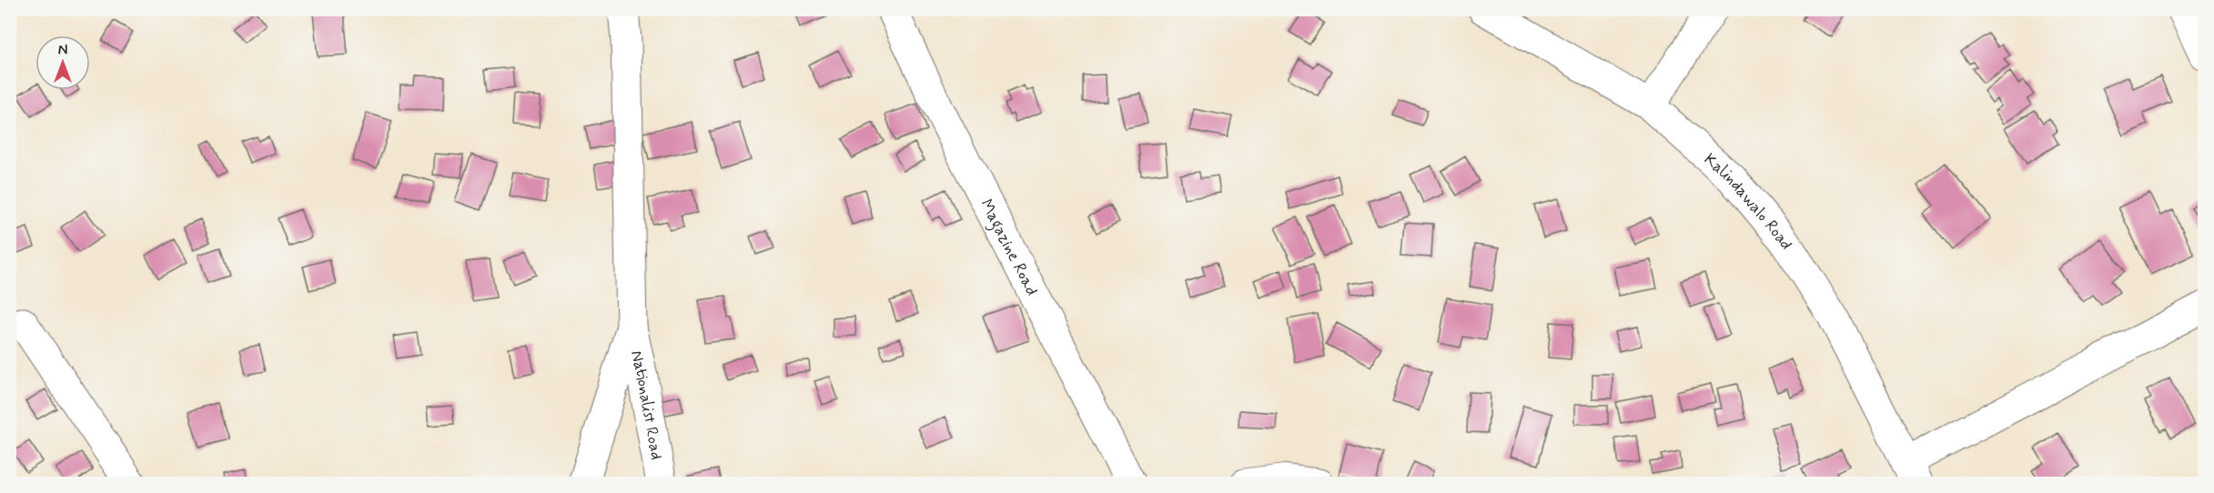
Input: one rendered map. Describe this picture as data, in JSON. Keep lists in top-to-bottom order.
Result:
{
  "streets": {
    "street": ["Kalindawalo Road", "Magazine Road", "Nationalist Road"]
  },
  "north": "top"
}
